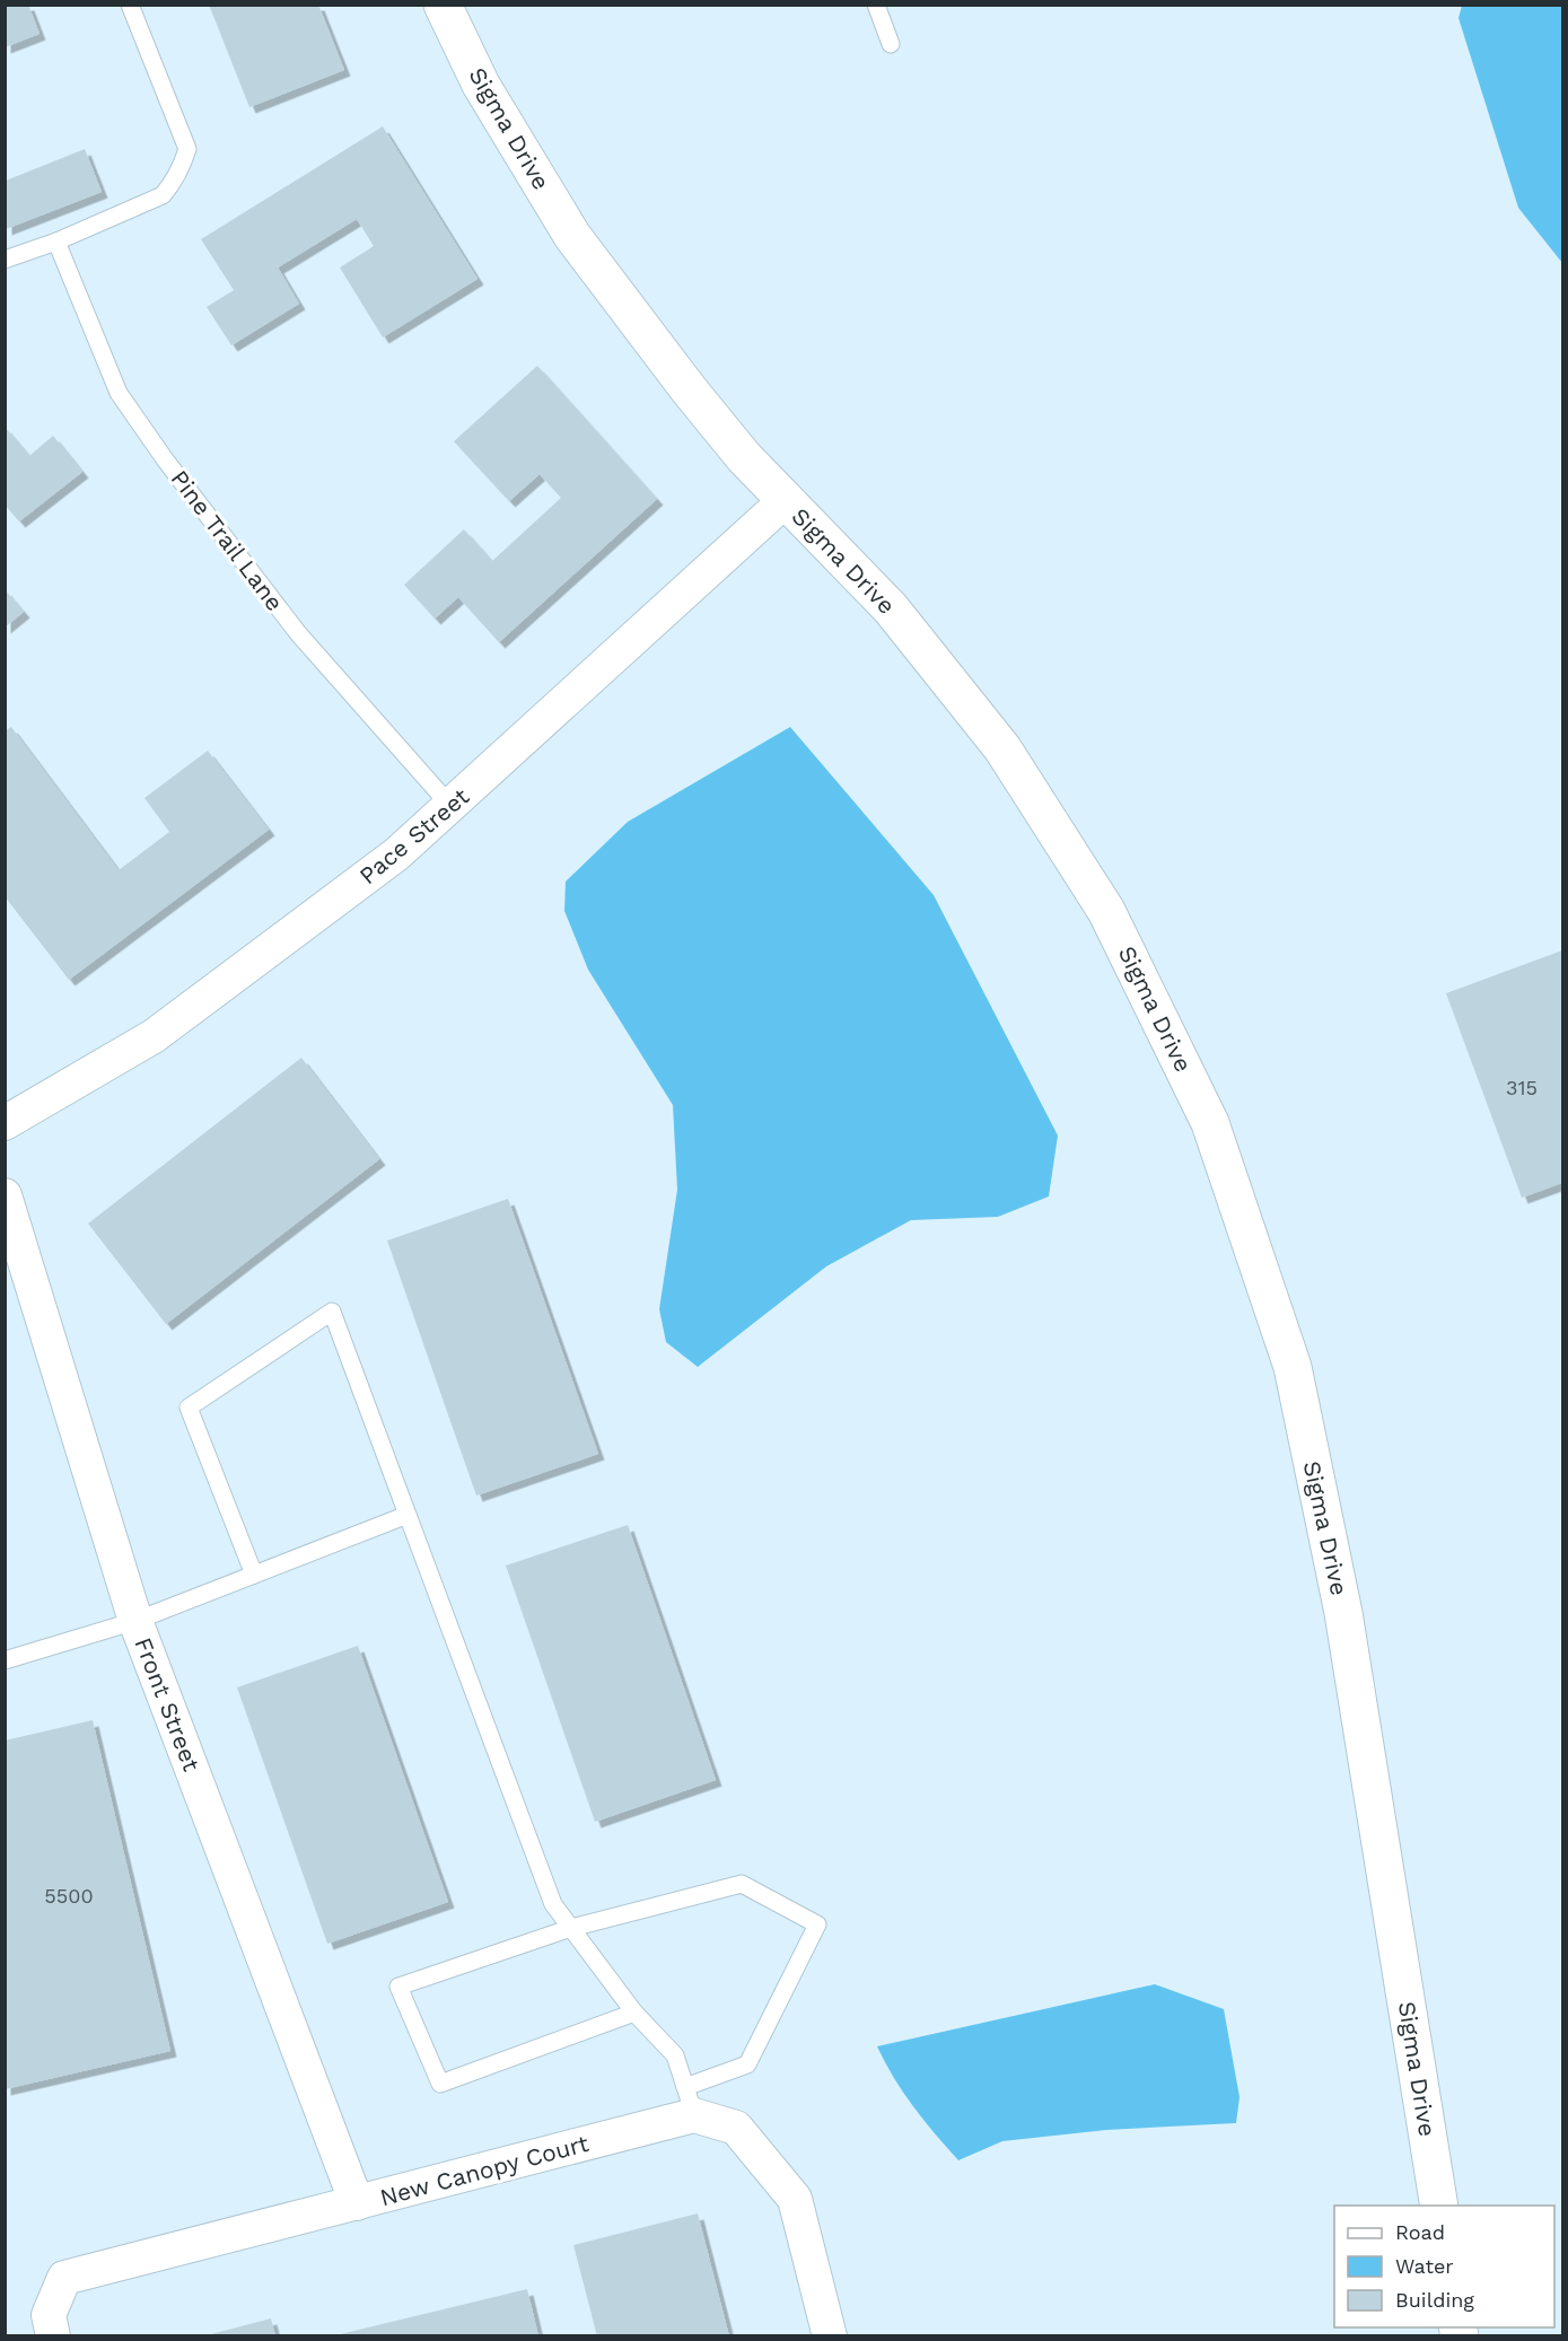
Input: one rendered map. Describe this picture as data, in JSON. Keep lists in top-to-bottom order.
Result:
{
  "streets": {
    "street": [
      "Sigma Drive",
      "Pace Street",
      "Front Street",
      "New Canopy Court"
    ],
    "lane": ["Pine Trail Lane"]
  },
  "crossings": [
    ["Sigma Drive", "Pace Street"],
    ["Pine Trail Lane", "Pace Street"],
    ["Front Street", "New Canopy Court"]
  ],
  "house_numbers": ["315", "5500"],
  "legend": ["Road", "Water", "Building"]
}
